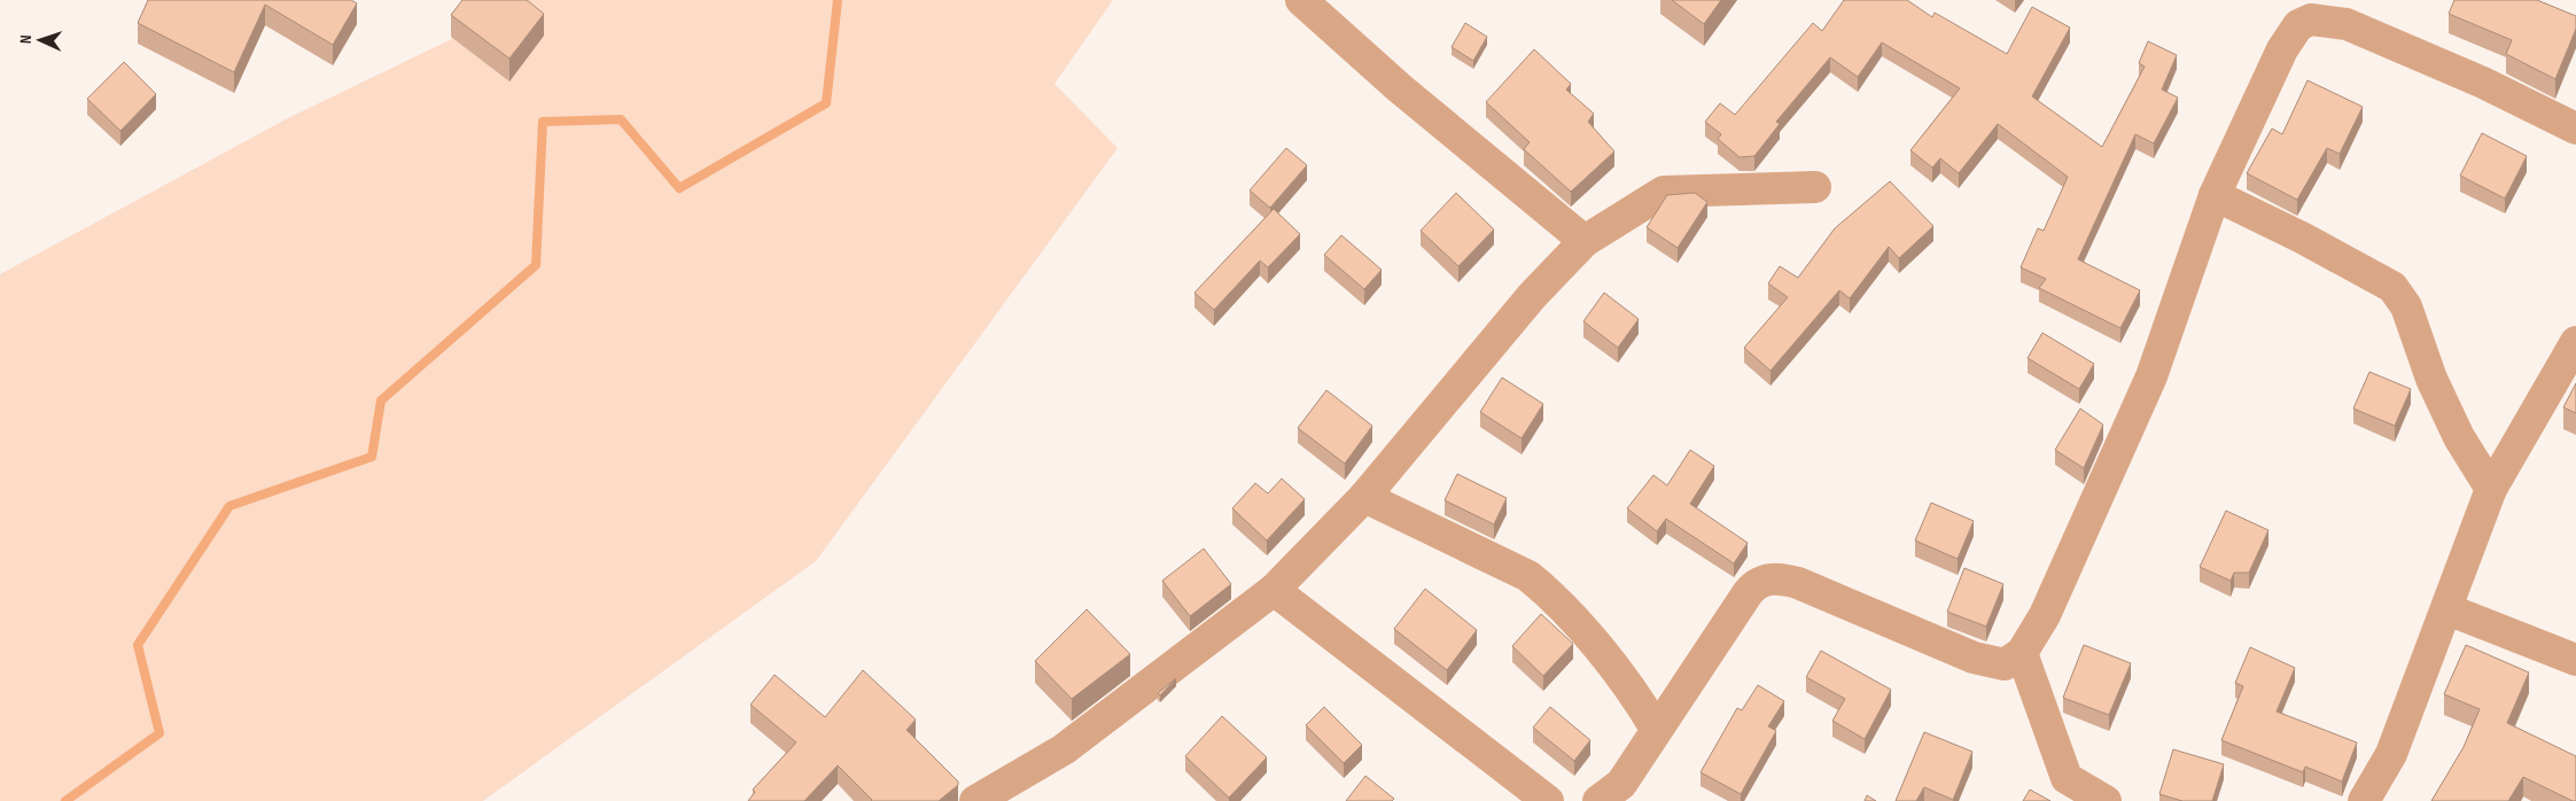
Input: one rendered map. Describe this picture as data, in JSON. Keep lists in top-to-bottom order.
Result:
{
  "north": "left"
}
